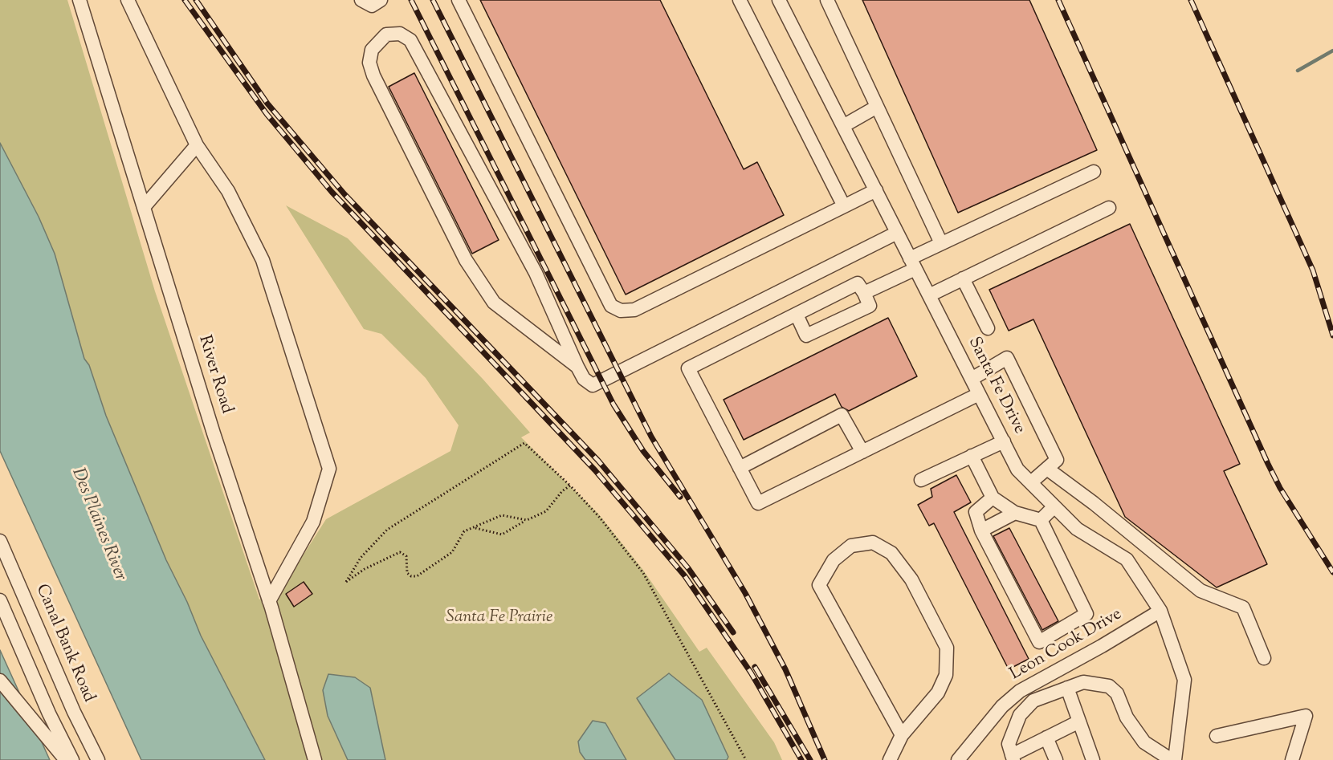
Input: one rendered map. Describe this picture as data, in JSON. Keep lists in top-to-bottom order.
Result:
{
  "streets": {
    "street": [
      "River Road",
      "Santa Fe Drive",
      "Canal Bank Road",
      "Leon Cook Drive"
    ]
  },
  "crossings": [
    ["Santa Fe Drive", "Leon Cook Drive"]
  ],
  "water": ["Des Plaines River"],
  "parks": ["Santa Fe Prairie"]
}
